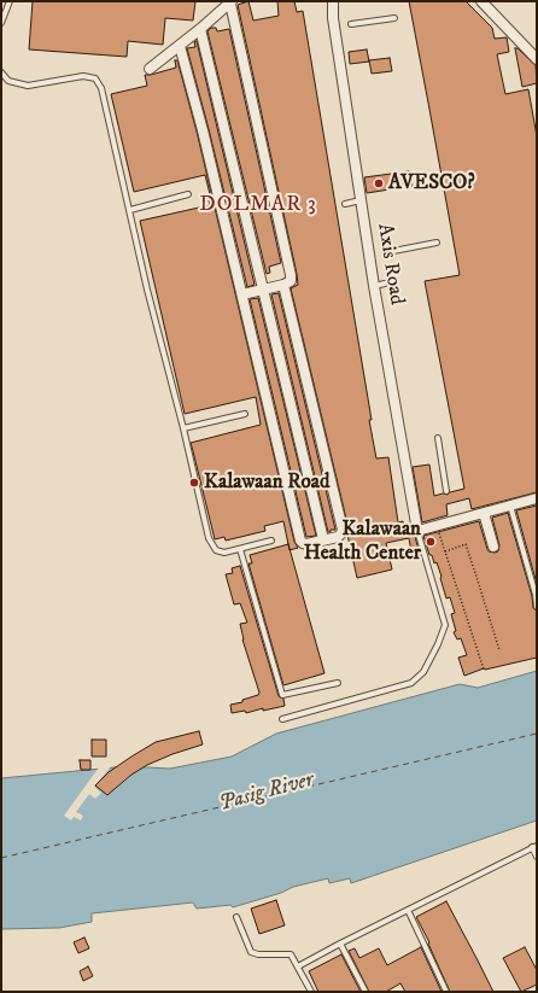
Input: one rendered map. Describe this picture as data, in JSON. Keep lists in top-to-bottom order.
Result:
{
  "streets": {
    "street": ["Axis Road"]
  },
  "districts": ["DOLMAR 3"],
  "water": ["Pasig River"],
  "places": ["AVESCO?", "Kalawaan Road", "Kalawaan Health Center"]
}
